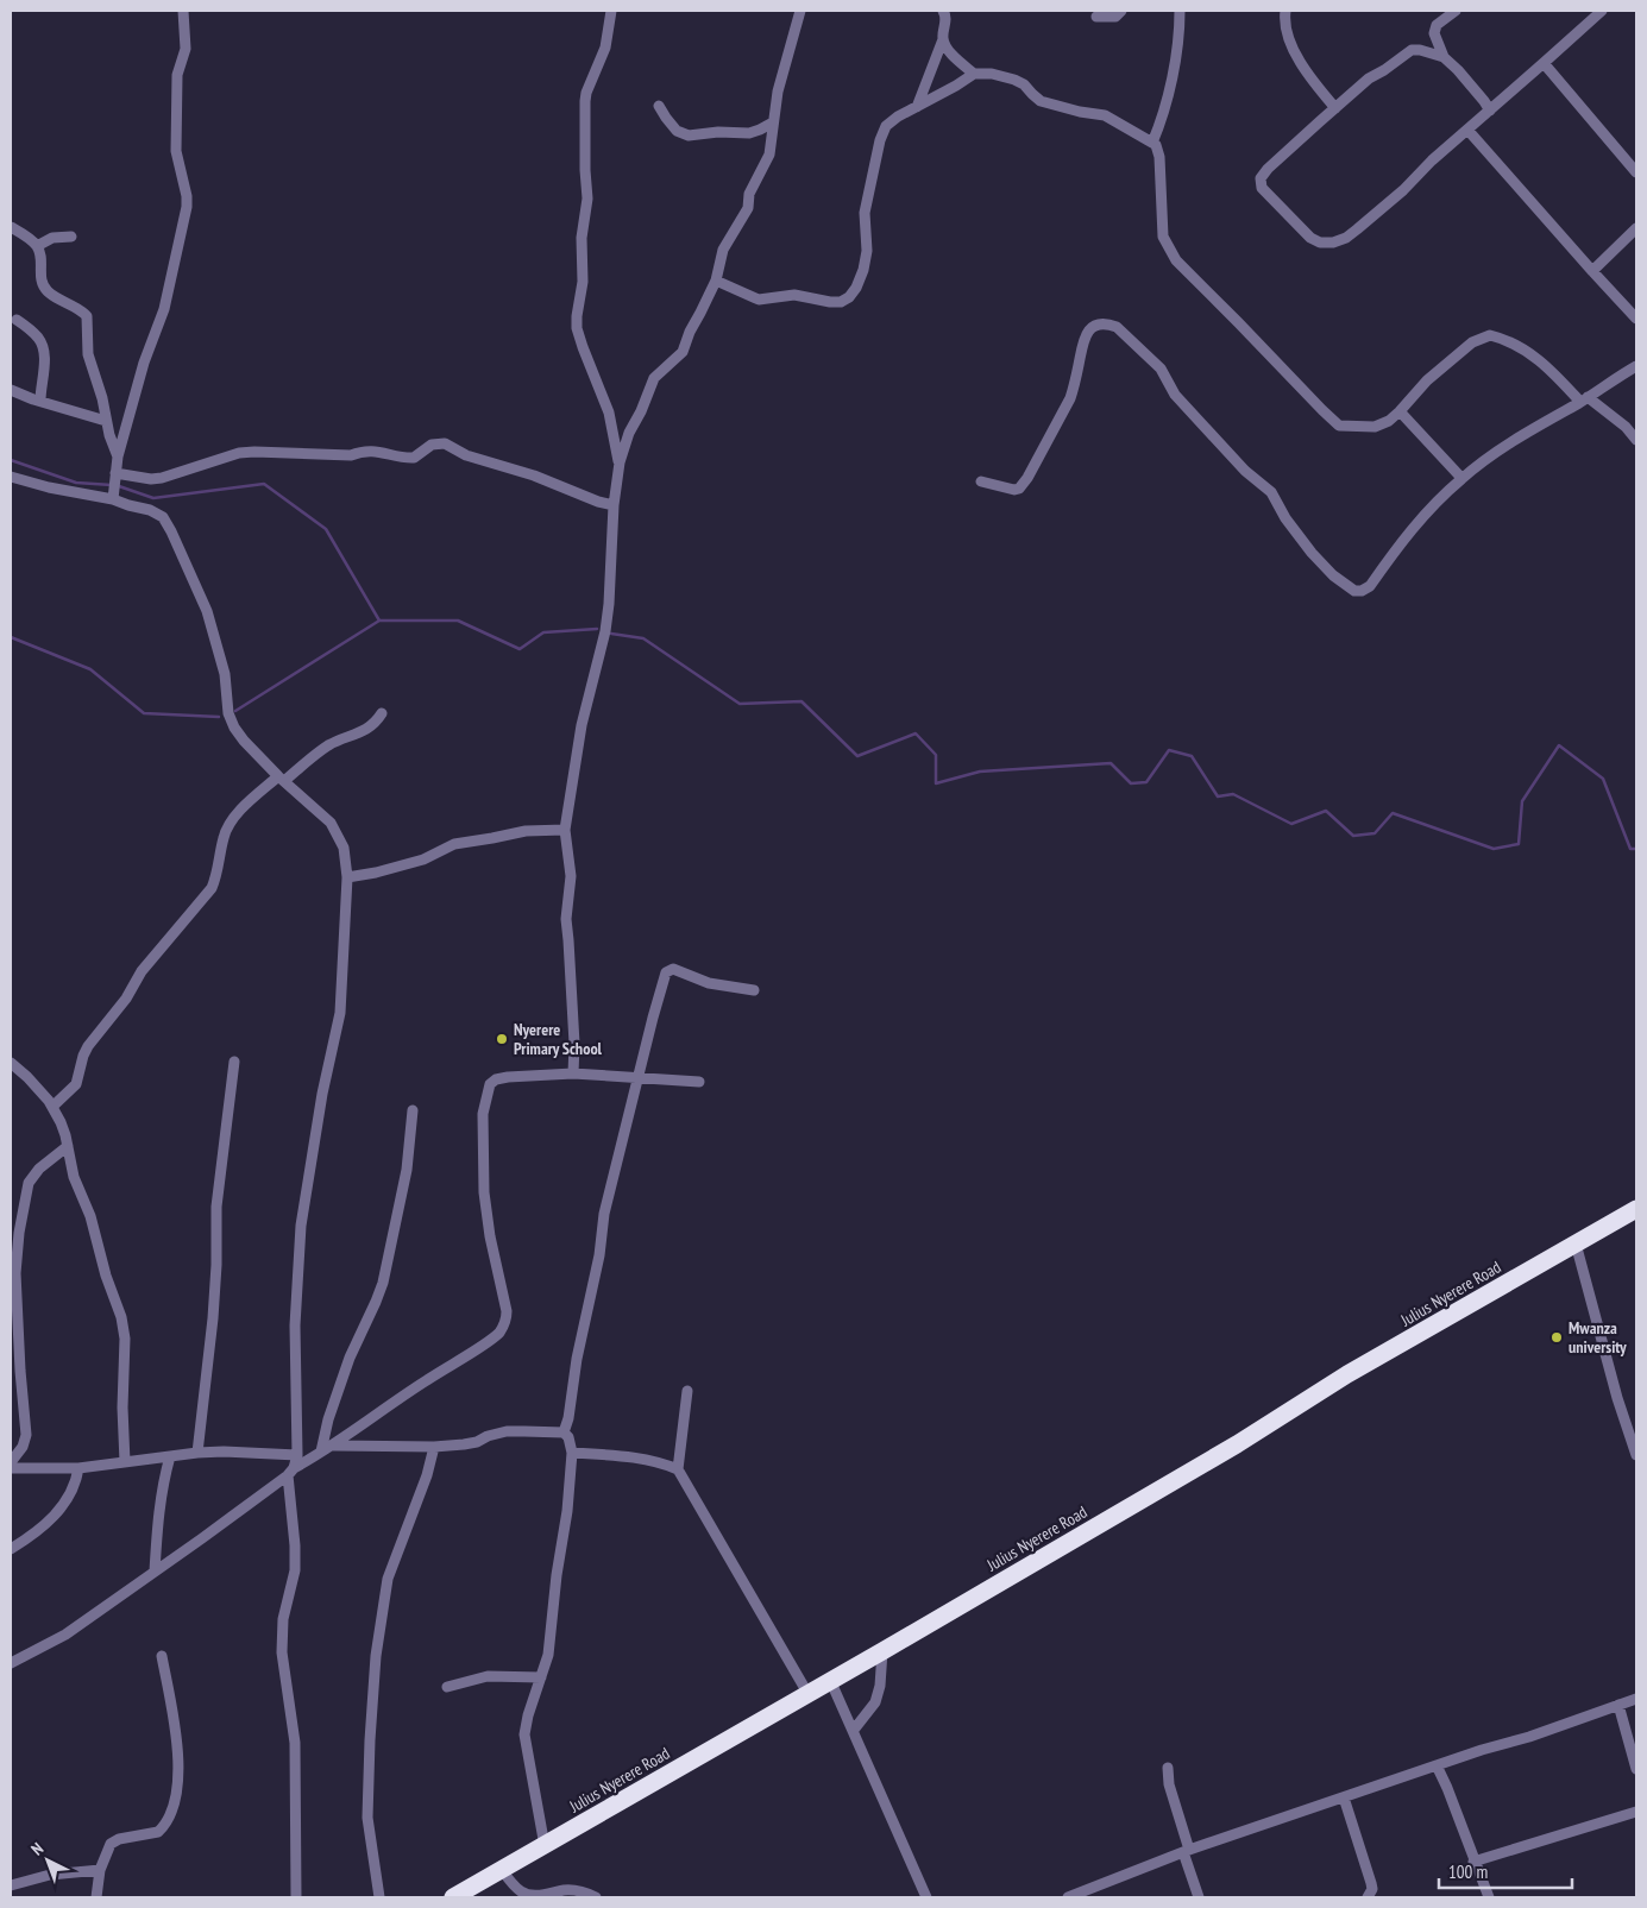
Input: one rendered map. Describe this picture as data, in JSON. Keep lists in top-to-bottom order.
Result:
{
  "streets": {
    "highway": ["Julius Nyerere Road"]
  },
  "places": ["Nyerere Primary School", "Mwanza university"],
  "scale_bar": "100 m",
  "north": "top left"
}
